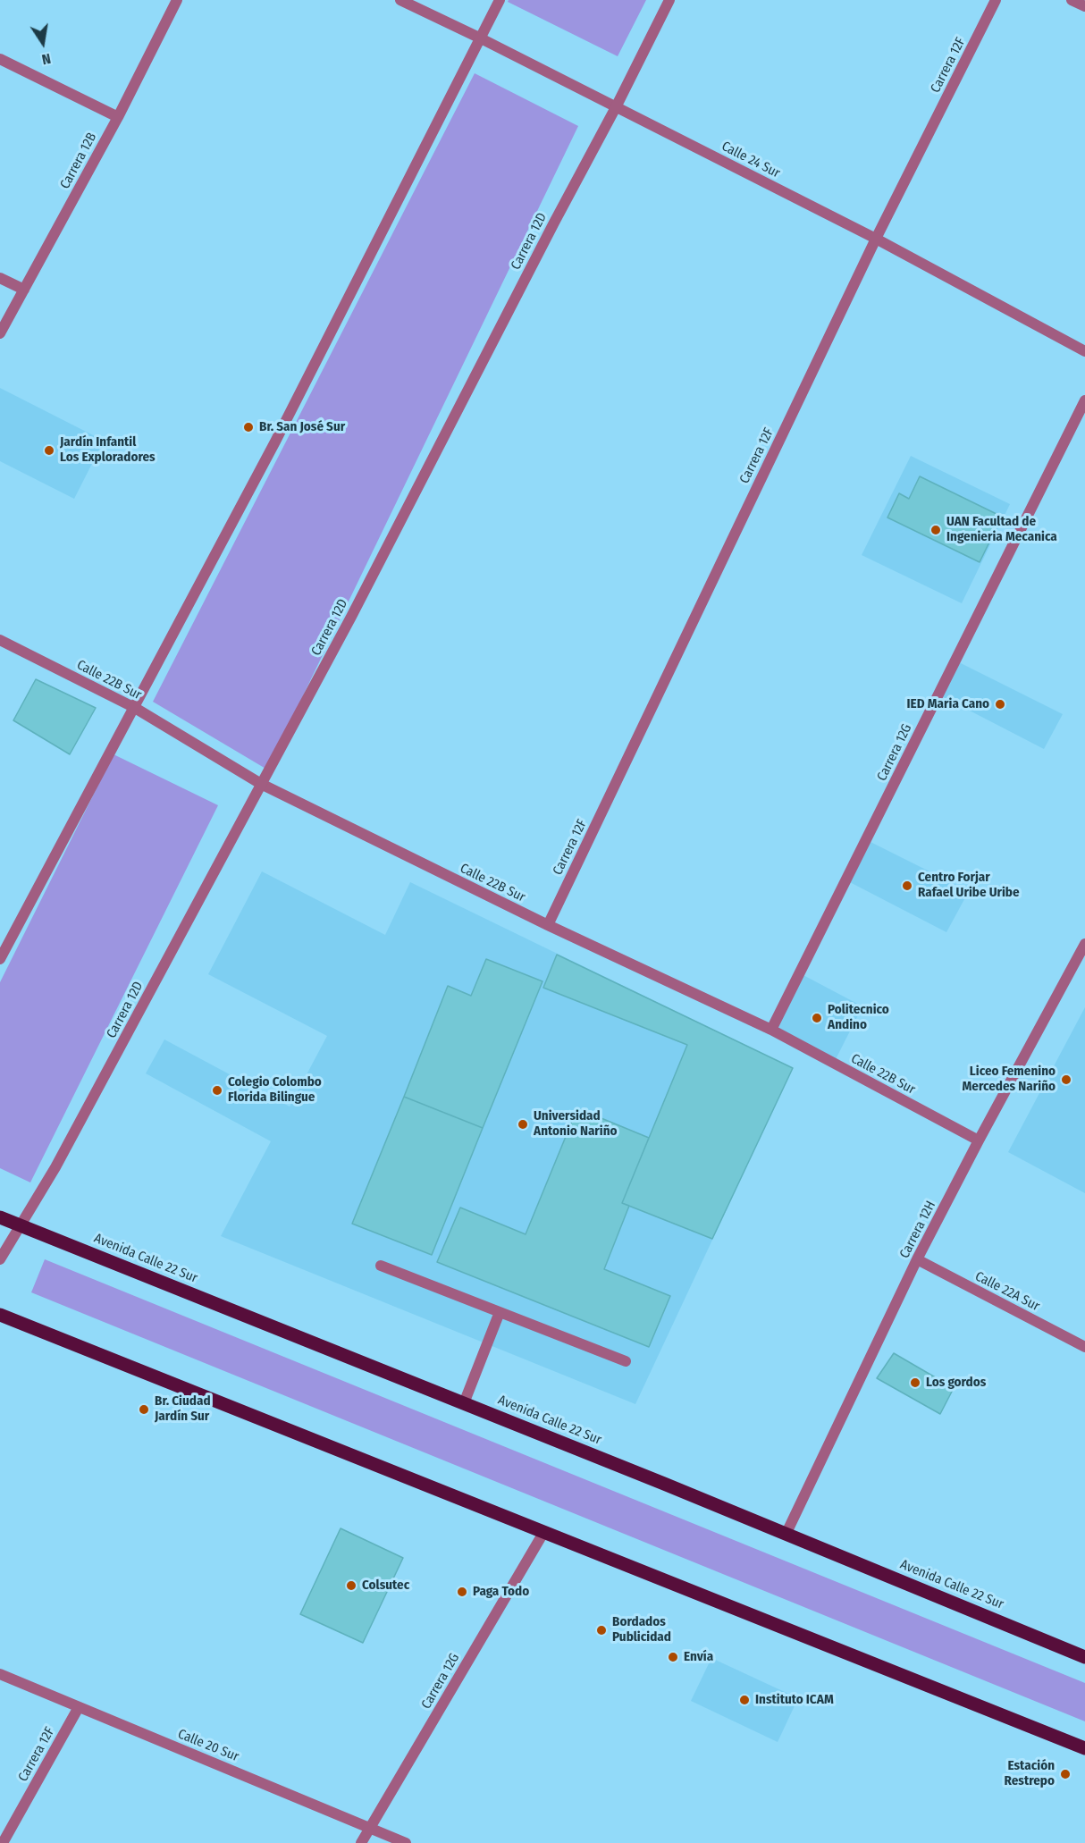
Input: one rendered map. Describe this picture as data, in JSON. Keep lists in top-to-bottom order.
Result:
{
  "streets": {
    "main road": ["Avenida Calle 22 Sur"],
    "street": [
      "Carrera 12F",
      "Calle 24 Sur",
      "Carrera 12B",
      "Carrera 12D",
      "Calle 22B Sur",
      "Carrera 12G",
      "Carrera 12H",
      "Calle 22A Sur",
      "Calle 20 Sur"
    ]
  },
  "crossings": [
    ["Carrera 12F", "Calle 24 Sur"],
    ["Carrera 12F", "Calle 22B Sur"],
    ["Carrera 12F", "Calle 20 Sur"],
    ["Calle 24 Sur", "Carrera 12D"],
    ["Carrera 12D", "Calle 22B Sur"],
    ["Carrera 12D", "Avenida Calle 22 Sur"],
    ["Calle 22B Sur", "Carrera 12G"],
    ["Calle 22B Sur", "Carrera 12H"],
    ["Carrera 12G", "Calle 20 Sur"],
    ["Carrera 12H", "Avenida Calle 22 Sur"],
    ["Carrera 12H", "Calle 22A Sur"]
  ],
  "places": [
    "Br. San José Sur",
    "Jardín Infantil Los Exploradores",
    "UAN Facultad de Ingenieria Mecanica",
    "IED Maria Cano",
    "Centro Forjar Rafael Uribe Uribe",
    "Politecnico Andino",
    "Liceo Femenino Mercedes Nariño",
    "Colegio Colombo Florida Bilingue",
    "Universidad Antonio Nariño",
    "Los gordos",
    "Br. Ciudad Jardín Sur",
    "Colsutec",
    "Paga Todo",
    "Bordados Publicidad",
    "Envía",
    "Instituto ICAM",
    "Estación Restrepo"
  ],
  "north": "bottom"
}
